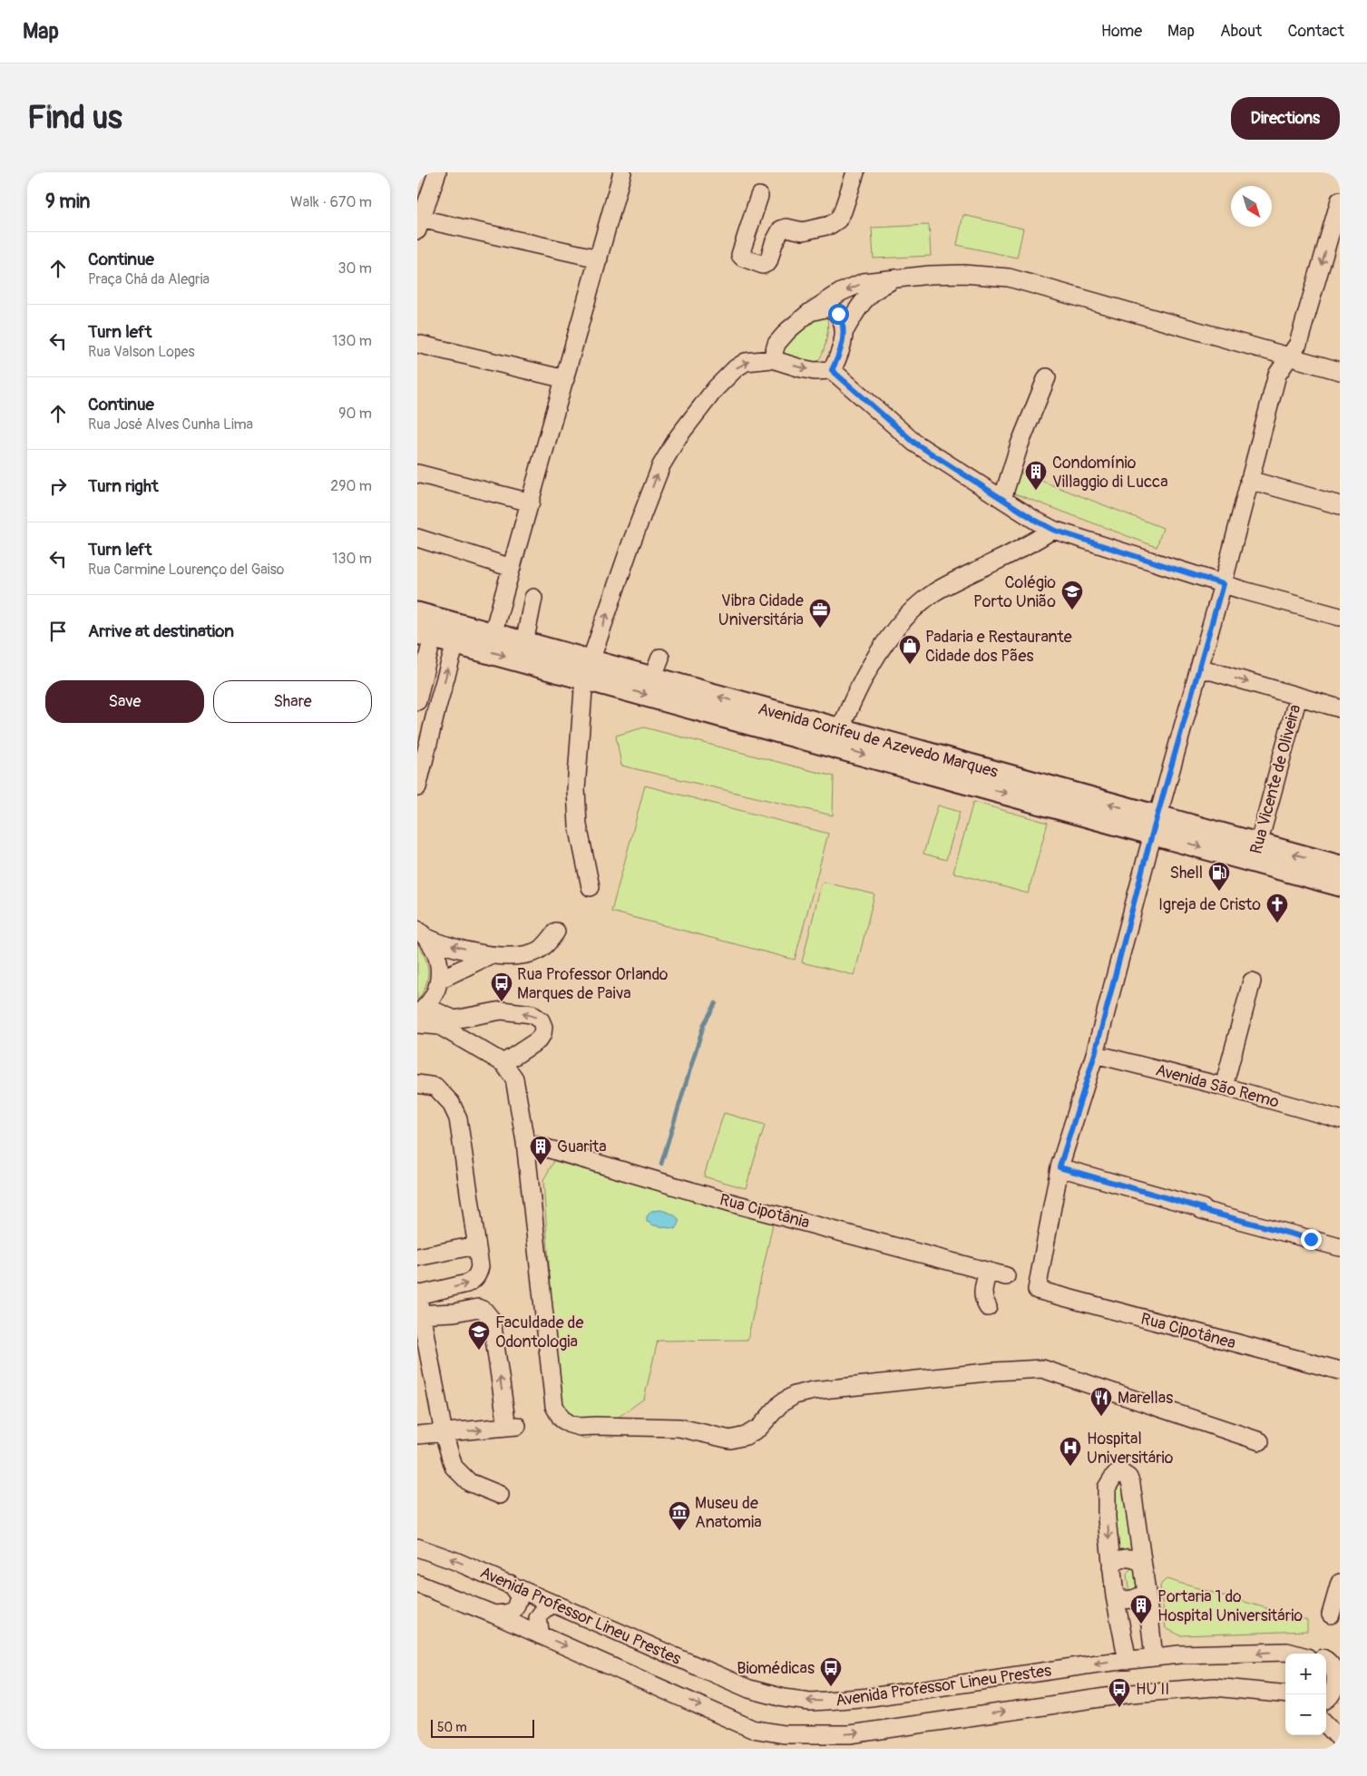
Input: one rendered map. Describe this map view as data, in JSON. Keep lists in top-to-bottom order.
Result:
{
  "streets": {
    "main road": ["Avenida Corifeu de Azevedo Marques"],
    "street": [
      "Rua Vicente de Oliveira",
      "Avenida São Remo",
      "Rua Cipotânia",
      "Rua Cipotânea",
      "Avenida Professor Lineu Prestes"
    ]
  },
  "crossings": [
    ["Avenida Corifeu de Azevedo Marques", "Rua Vicente de Oliveira"]
  ],
  "places": {
    "building": ["Condomínio Villaggio di Lucca", "Guarita", "Portaria 1 do Hospital Universitário"],
    "school or university": ["Colégio Porto União", "Faculdade de Odontologia"],
    "office": ["Vibra Cidade Universitária"],
    "shop": ["Padaria e Restaurante Cidade dos Pães"],
    "fuel station": ["Shell"],
    "church": ["Igreja de Cristo"],
    "bus stop": ["Rua Professor Orlando Marques de Paiva", "Biomédicas", "HU II"],
    "restaurant": ["Marellas"],
    "hospital": ["Hospital Universitário"],
    "museum": ["Museu de Anatomia"]
  },
  "scale_bar": "50 m",
  "north": "bottom right",
  "page": {
    "header": "Map",
    "nav": [
      "Home",
      "Map",
      "About",
      "Contact"
    ],
    "buttons": [
      "Directions",
      ["Save", "Share"]
    ],
    "title": "Find us",
    "heading": ["9 min", "Walk · 670 m"],
    "list": [
      ["Continue", "Praça Chá da Alegria", "30 m"],
      ["Turn left", "Rua Valson Lopes", "130 m"],
      ["Continue", "Rua José Alves Cunha Lima", "90 m"],
      ["Turn right", "290 m"],
      ["Turn left", "Rua Carmine Lourenço del Gaiso", "130 m"],
      "Arrive at destination"
    ],
    "map_buttons": ["+", "−"],
    "scale": "50 m"
  }
}
